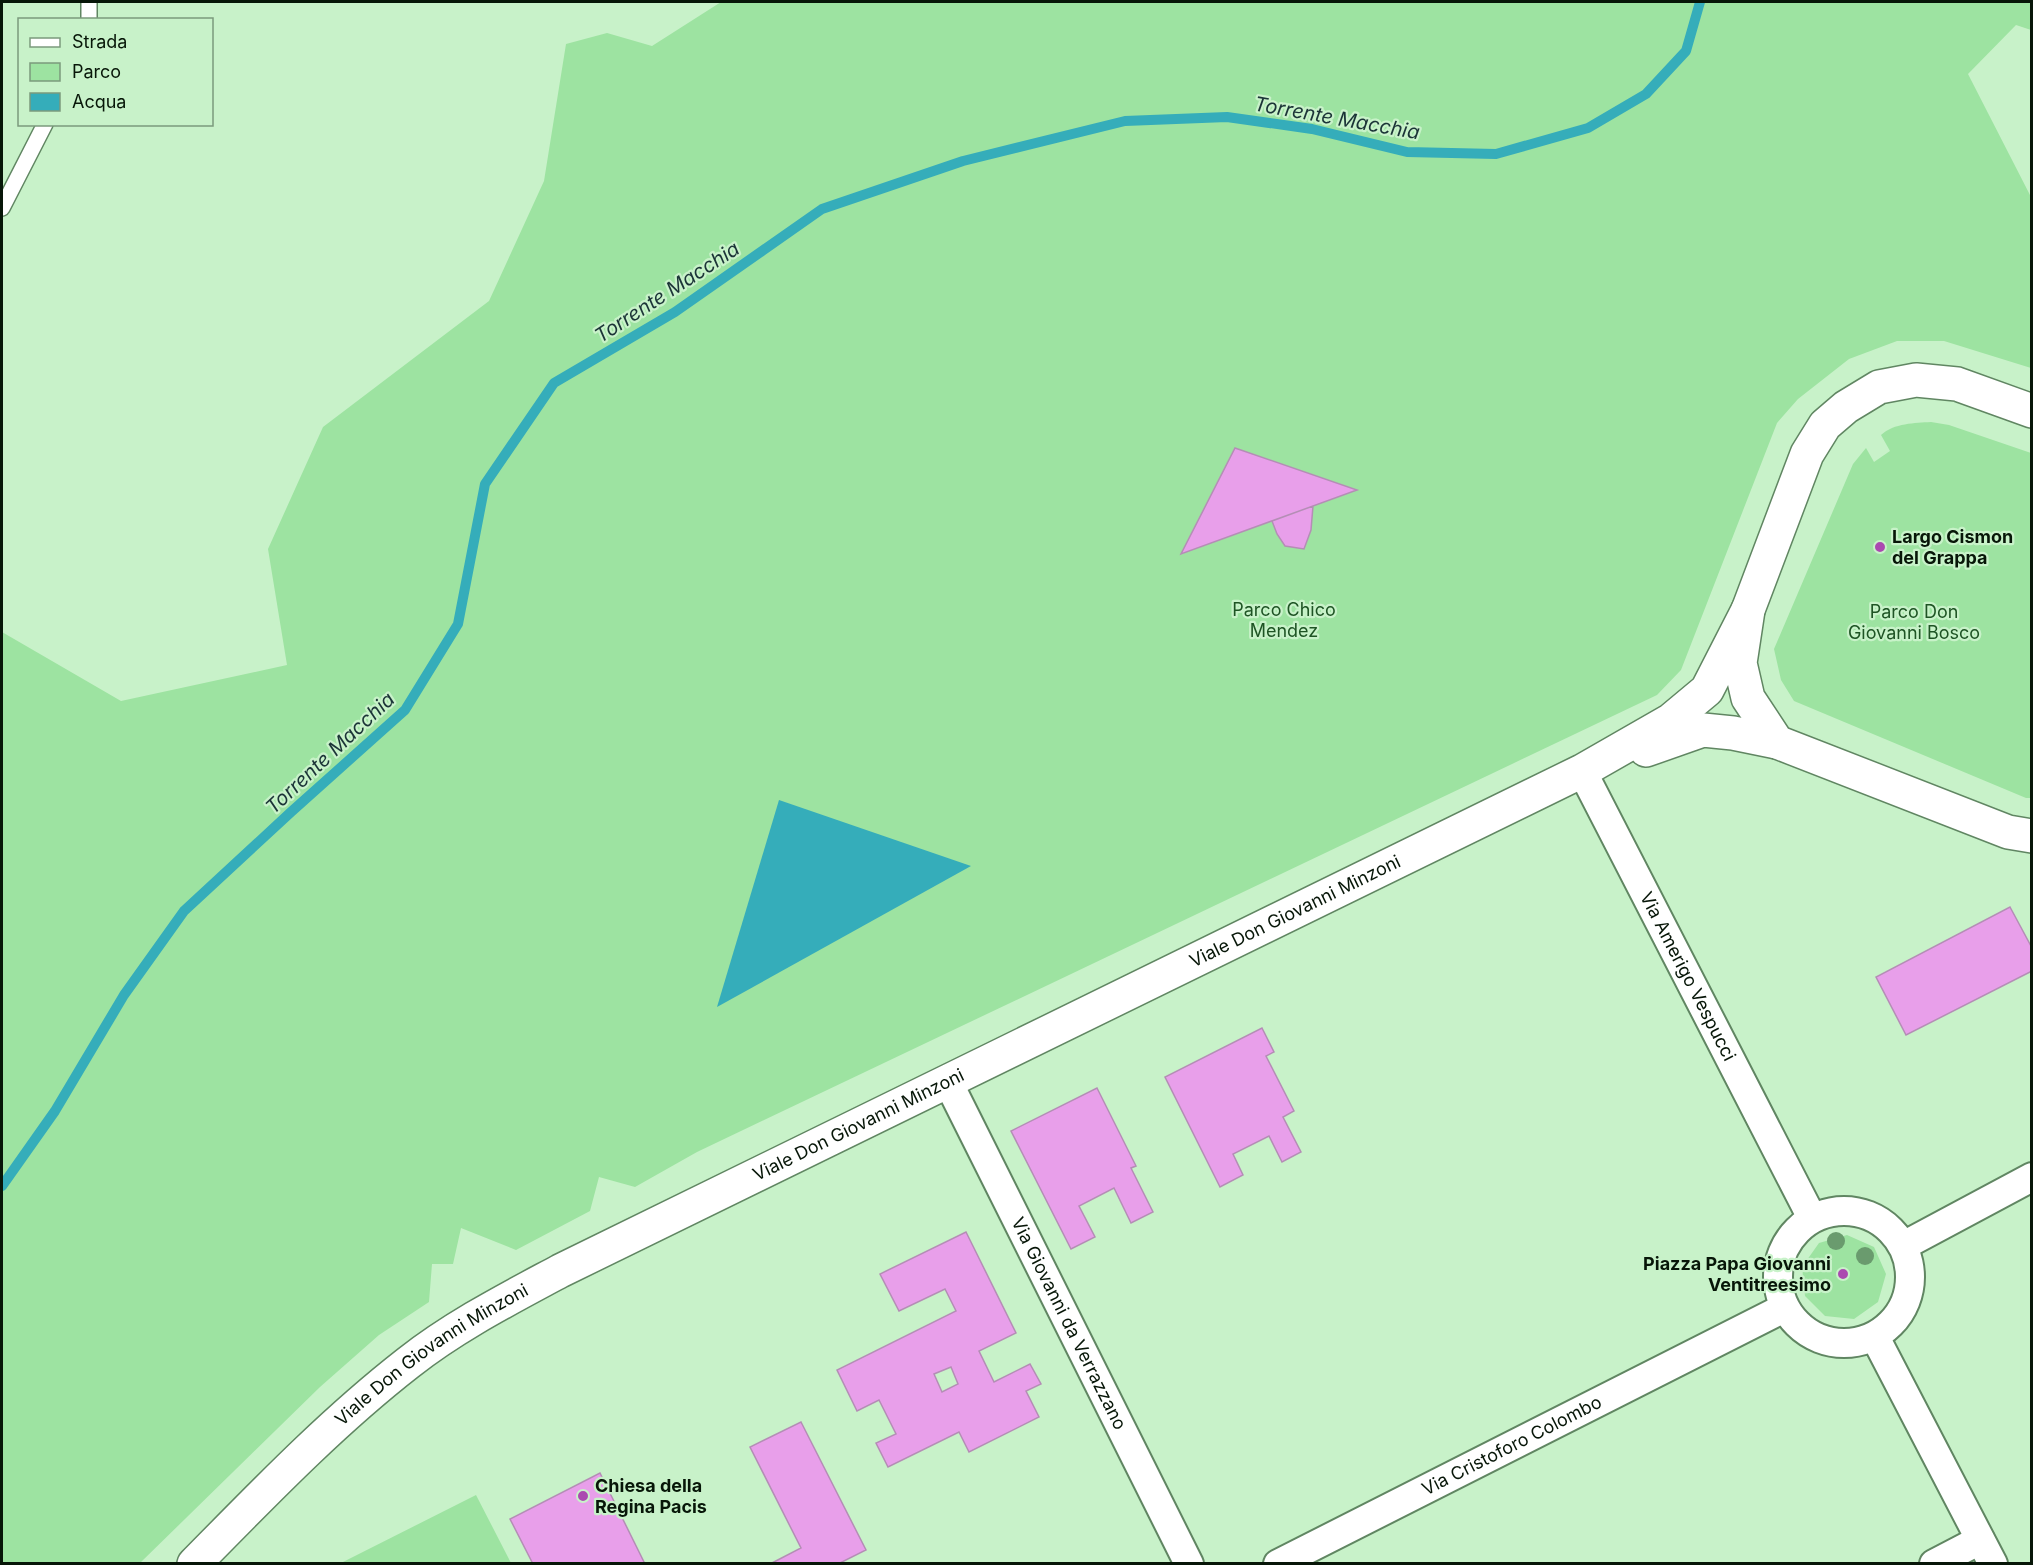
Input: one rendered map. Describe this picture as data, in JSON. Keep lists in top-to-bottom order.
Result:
{
  "streets": {
    "street": [
      "Viale Don Giovanni Minzoni",
      "Via Amerigo Vespucci",
      "Via Giovanni da Verrazzano",
      "Via Cristoforo Colombo"
    ]
  },
  "crossings": [
    ["Viale Don Giovanni Minzoni", "Via Amerigo Vespucci"],
    ["Viale Don Giovanni Minzoni", "Via Giovanni da Verrazzano"],
    ["Via Amerigo Vespucci", "Via Cristoforo Colombo"]
  ],
  "water": ["Torrente Macchia"],
  "parks": ["Parco Chico Mendez", "Parco Don Giovanni Bosco"],
  "places": ["Largo Cismon del Grappa", "Piazza Papa Giovanni Ventitreesimo", "Chiesa della Regina Pacis"],
  "legend": ["Strada", "Parco", "Acqua"]
}
